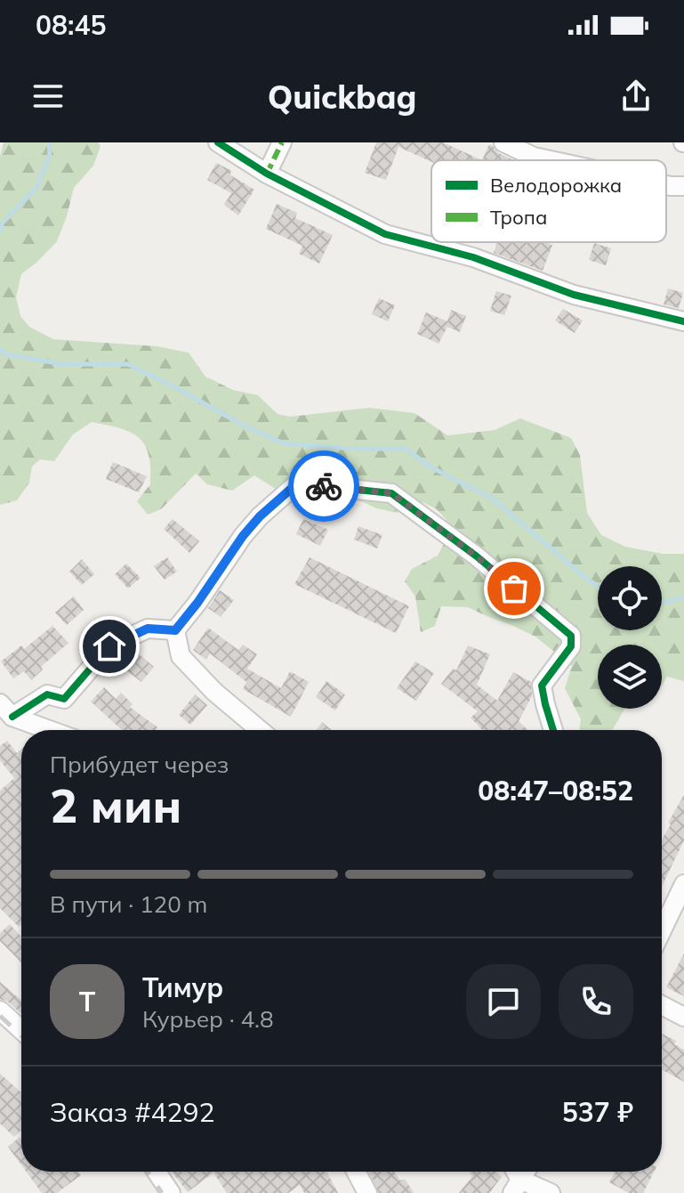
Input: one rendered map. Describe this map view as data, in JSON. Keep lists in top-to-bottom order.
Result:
{
  "legend": ["Велодорожка", "Тропа"],
  "page": {
    "status": "08:45",
    "header": "Quickbag",
    "heading": ["2 мин", "Прибудет через", "08:47–08:52"],
    "panel": [
      "Тимур",
      "Курьер · 4.8",
      "Заказ #4292",
      "537 ₽"
    ],
    "bar": "В пути · 120 m",
    "round": "Т"
  }
}
